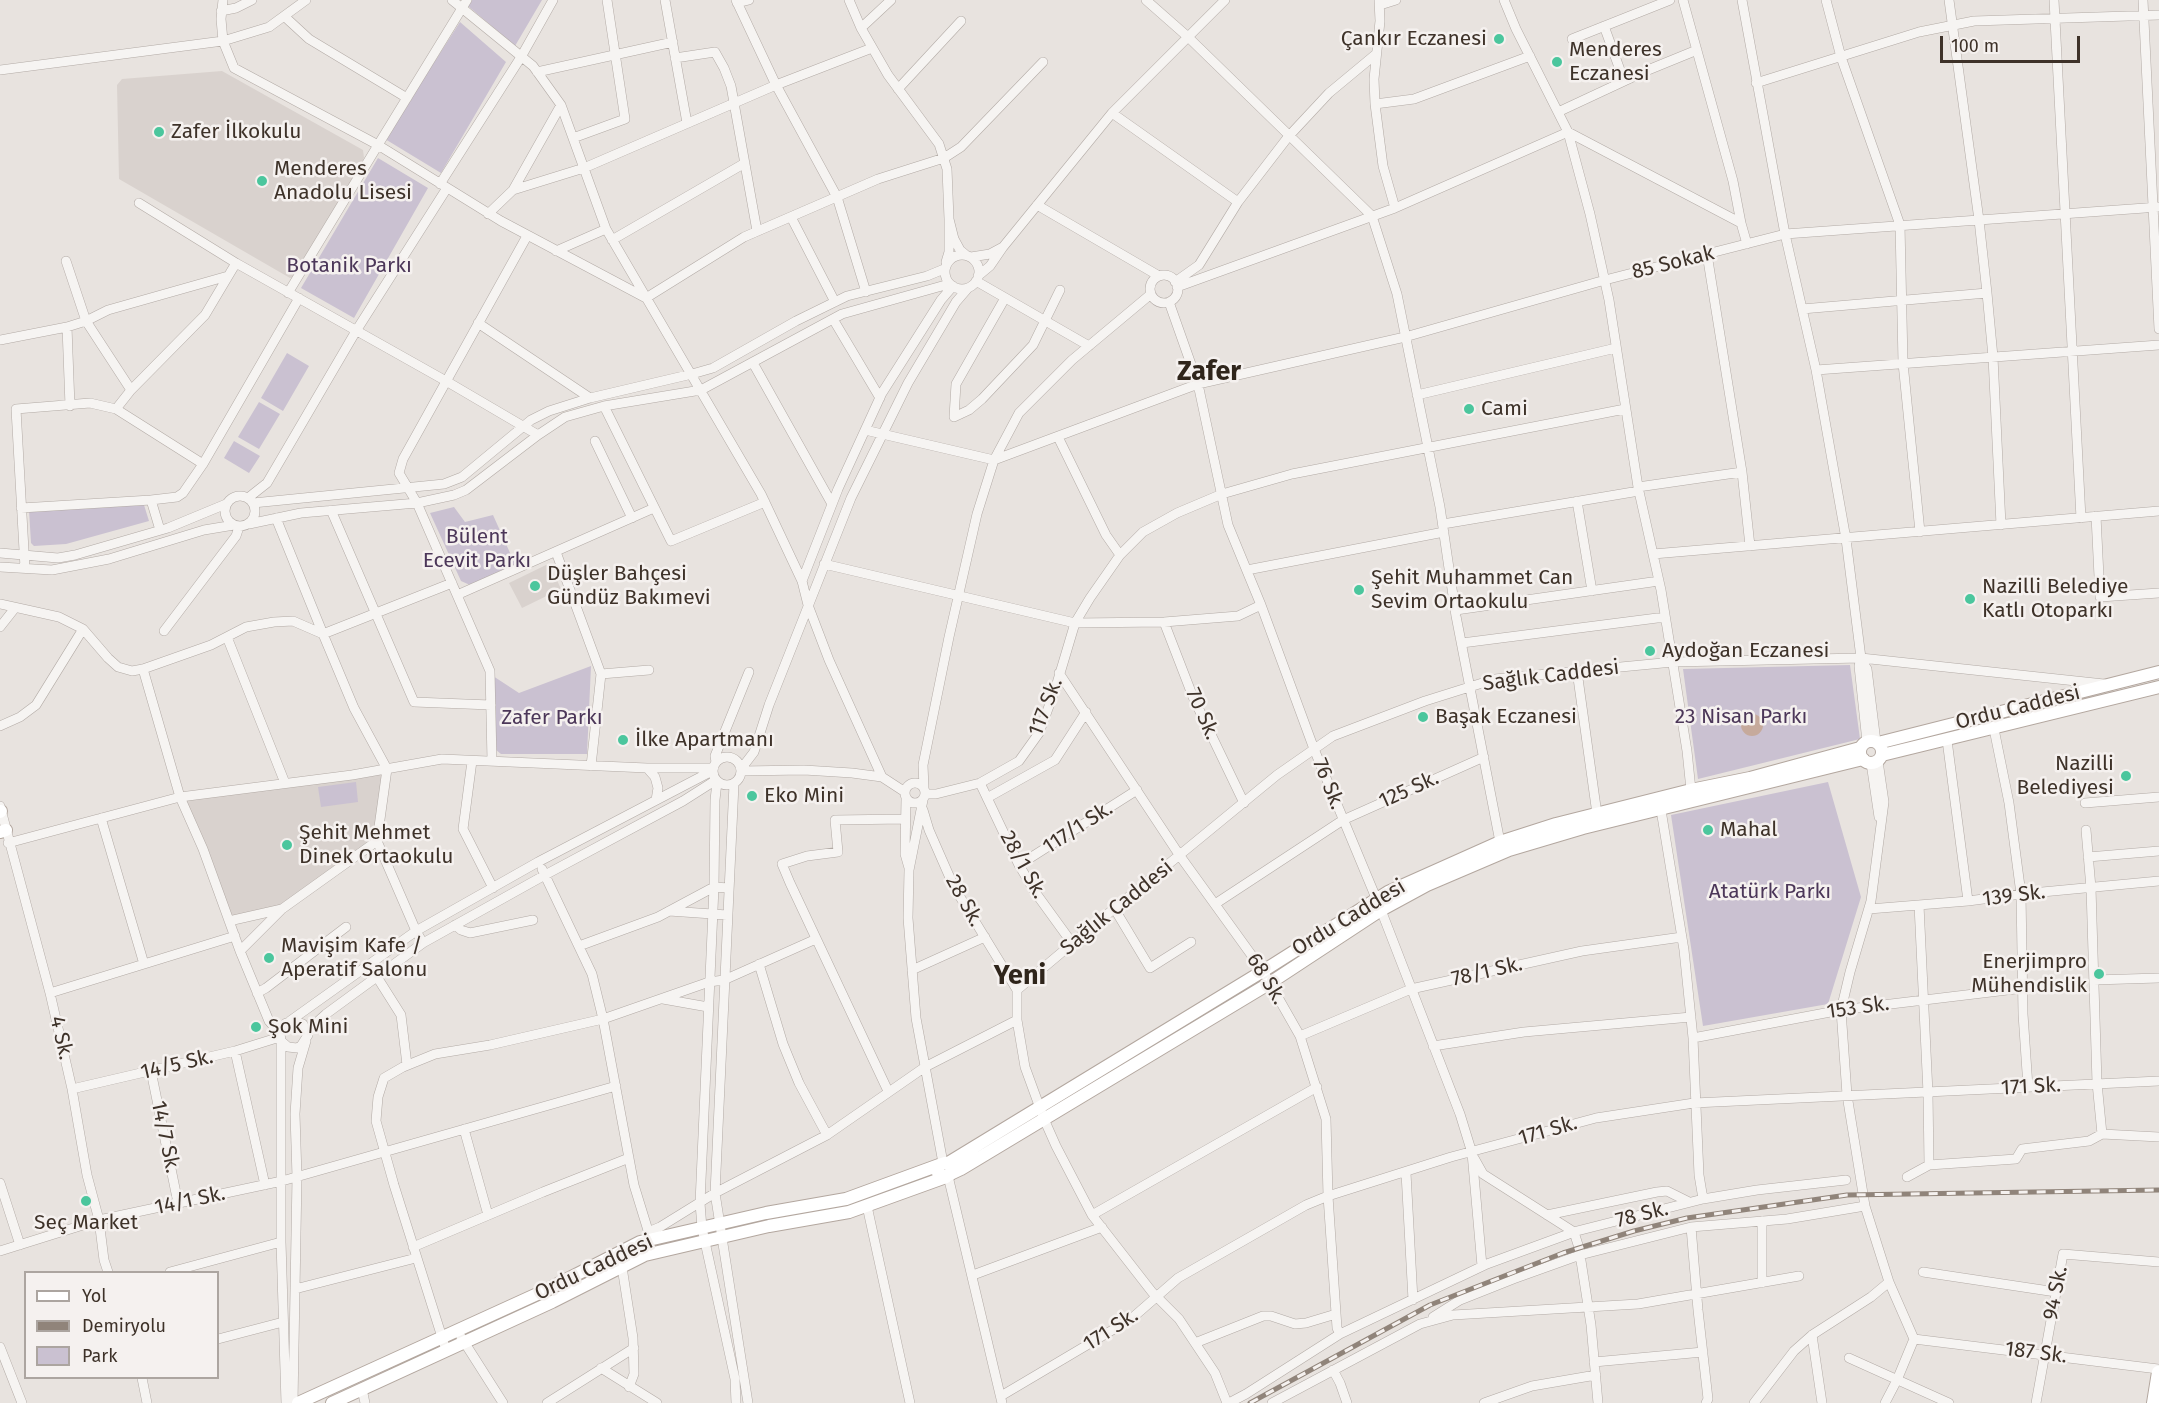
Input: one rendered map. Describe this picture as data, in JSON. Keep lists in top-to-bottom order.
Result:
{
  "streets": {
    "main road": ["Ordu Caddesi"],
    "street": [
      "85 Sokak",
      "Sağlık Caddesi",
      "117 Sk.",
      "70 Sk.",
      "76 Sk.",
      "125 Sk.",
      "117/1 Sk.",
      "28/1 Sk.",
      "139 Sk.",
      "28 Sk.",
      "78/1 Sk.",
      "68 Sk.",
      "153 Sk.",
      "4 Sk.",
      "14/5 Sk.",
      "171 Sk.",
      "14/7 Sk.",
      "14/1 Sk.",
      "78 Sk.",
      "94 Sk.",
      "187 Sk."
    ]
  },
  "crossings": [
    ["85 Sokak", "76 Sk."],
    ["Sağlık Caddesi", "Ordu Caddesi"],
    ["Sağlık Caddesi", "70 Sk."],
    ["Sağlık Caddesi", "76 Sk."],
    ["Sağlık Caddesi", "28/1 Sk."],
    ["Sağlık Caddesi", "28 Sk."],
    ["Sağlık Caddesi", "68 Sk."],
    ["117 Sk.", "76 Sk."],
    ["117 Sk.", "28/1 Sk."],
    ["117 Sk.", "28 Sk."],
    ["117 Sk.", "68 Sk."],
    ["Ordu Caddesi", "76 Sk."],
    ["Ordu Caddesi", "68 Sk."],
    ["76 Sk.", "125 Sk."],
    ["76 Sk.", "78/1 Sk."],
    ["76 Sk.", "171 Sk."],
    ["76 Sk.", "78 Sk."],
    ["125 Sk.", "68 Sk."],
    ["117/1 Sk.", "28/1 Sk."],
    ["117/1 Sk.", "68 Sk."],
    ["78/1 Sk.", "68 Sk."],
    ["68 Sk.", "171 Sk."],
    ["68 Sk.", "78 Sk."],
    ["4 Sk.", "14/5 Sk."],
    ["4 Sk.", "14/1 Sk."],
    ["14/5 Sk.", "14/7 Sk."],
    ["14/7 Sk.", "14/1 Sk."],
    ["94 Sk.", "187 Sk."]
  ],
  "districts": ["Zafer", "Yeni"],
  "parks": [
    "Botanik Parkı",
    "Bülent Ecevit Parkı",
    "23 Nisan Parkı",
    "Zafer Parkı",
    "Atatürk Parkı"
  ],
  "places": [
    "Çankır Eczanesi",
    "Menderes Eczanesi",
    "Zafer İlkokulu",
    "Menderes Anadolu Lisesi",
    "Cami",
    "Düşler Bahçesi Gündüz Bakımevi",
    "Şehit Muhammet Can Sevim Ortaokulu",
    "Nazilli Belediye Katlı Otoparkı",
    "Aydoğan Eczanesi",
    "Başak Eczanesi",
    "İlke Apartmanı",
    "Nazilli Belediyesi",
    "Eko Mini",
    "Mahal",
    "Şehit Mehmet Dinek Ortaokulu",
    "Mavişim Kafe / Aperatif Salonu",
    "Enerjimpro Mühendislik",
    "Şok Mini",
    "Seç Market"
  ],
  "legend": ["Yol", "Demiryolu", "Park"],
  "scale_bar": "100 m"
}
